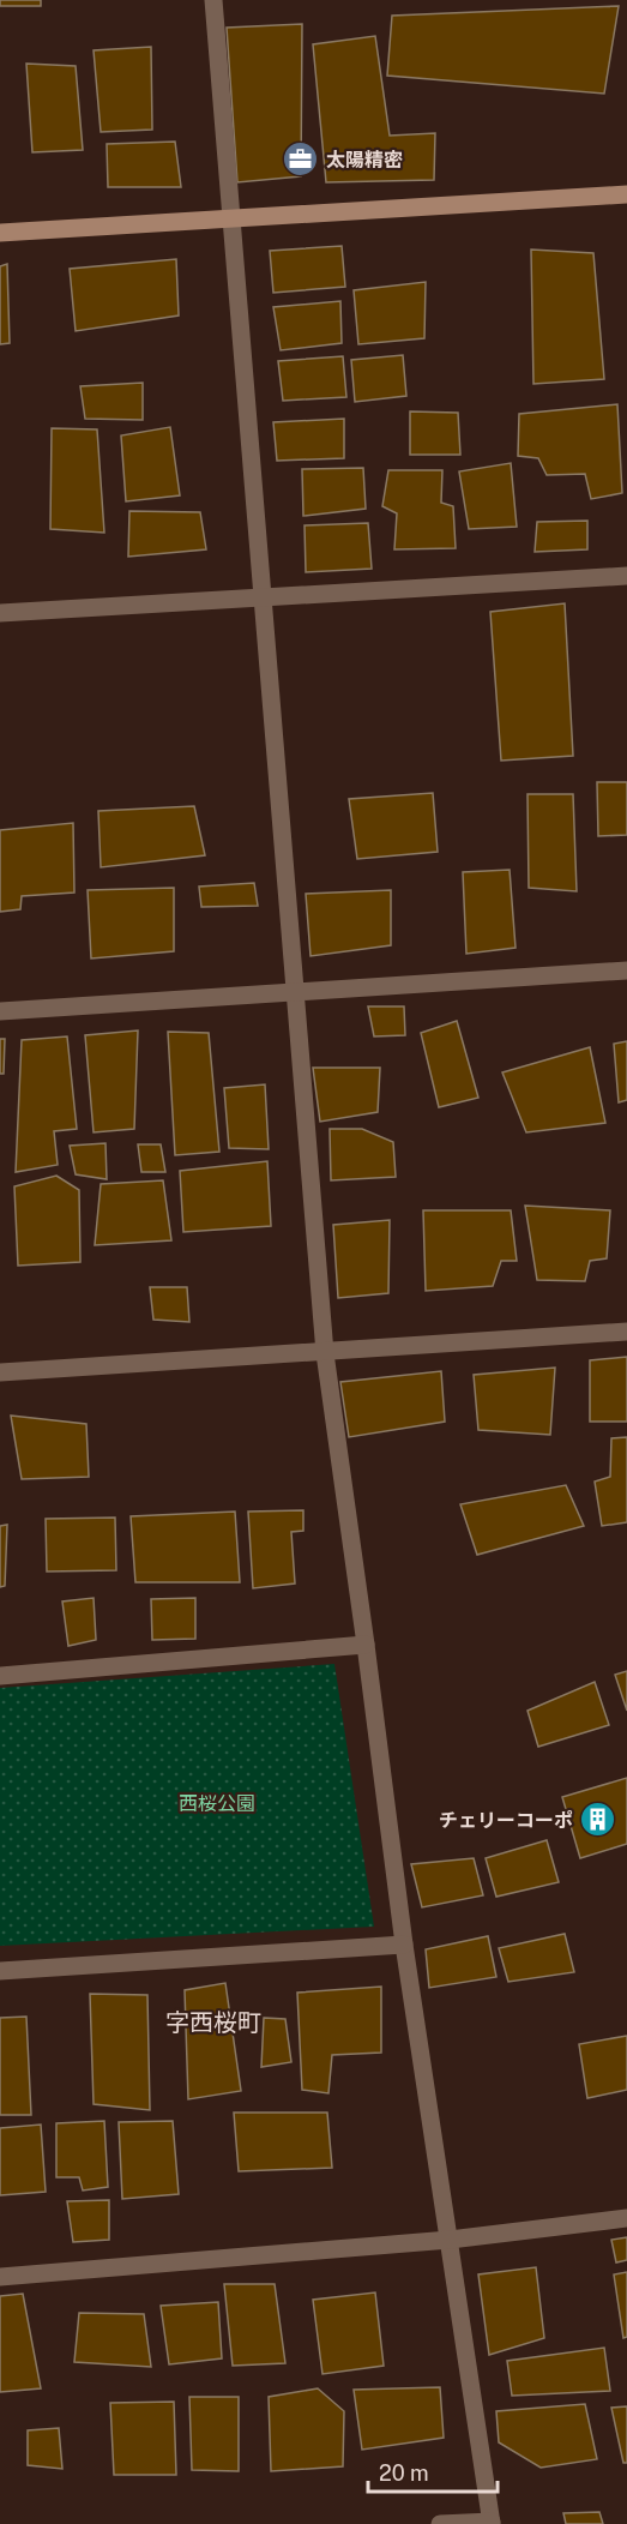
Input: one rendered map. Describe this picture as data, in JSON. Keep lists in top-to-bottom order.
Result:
{
  "districts": ["字西桜町"],
  "parks": ["西桜公園"],
  "places": {
    "office": ["太陽精密"],
    "building": ["チェリーコーポ"]
  },
  "scale_bar": "20 m"
}
